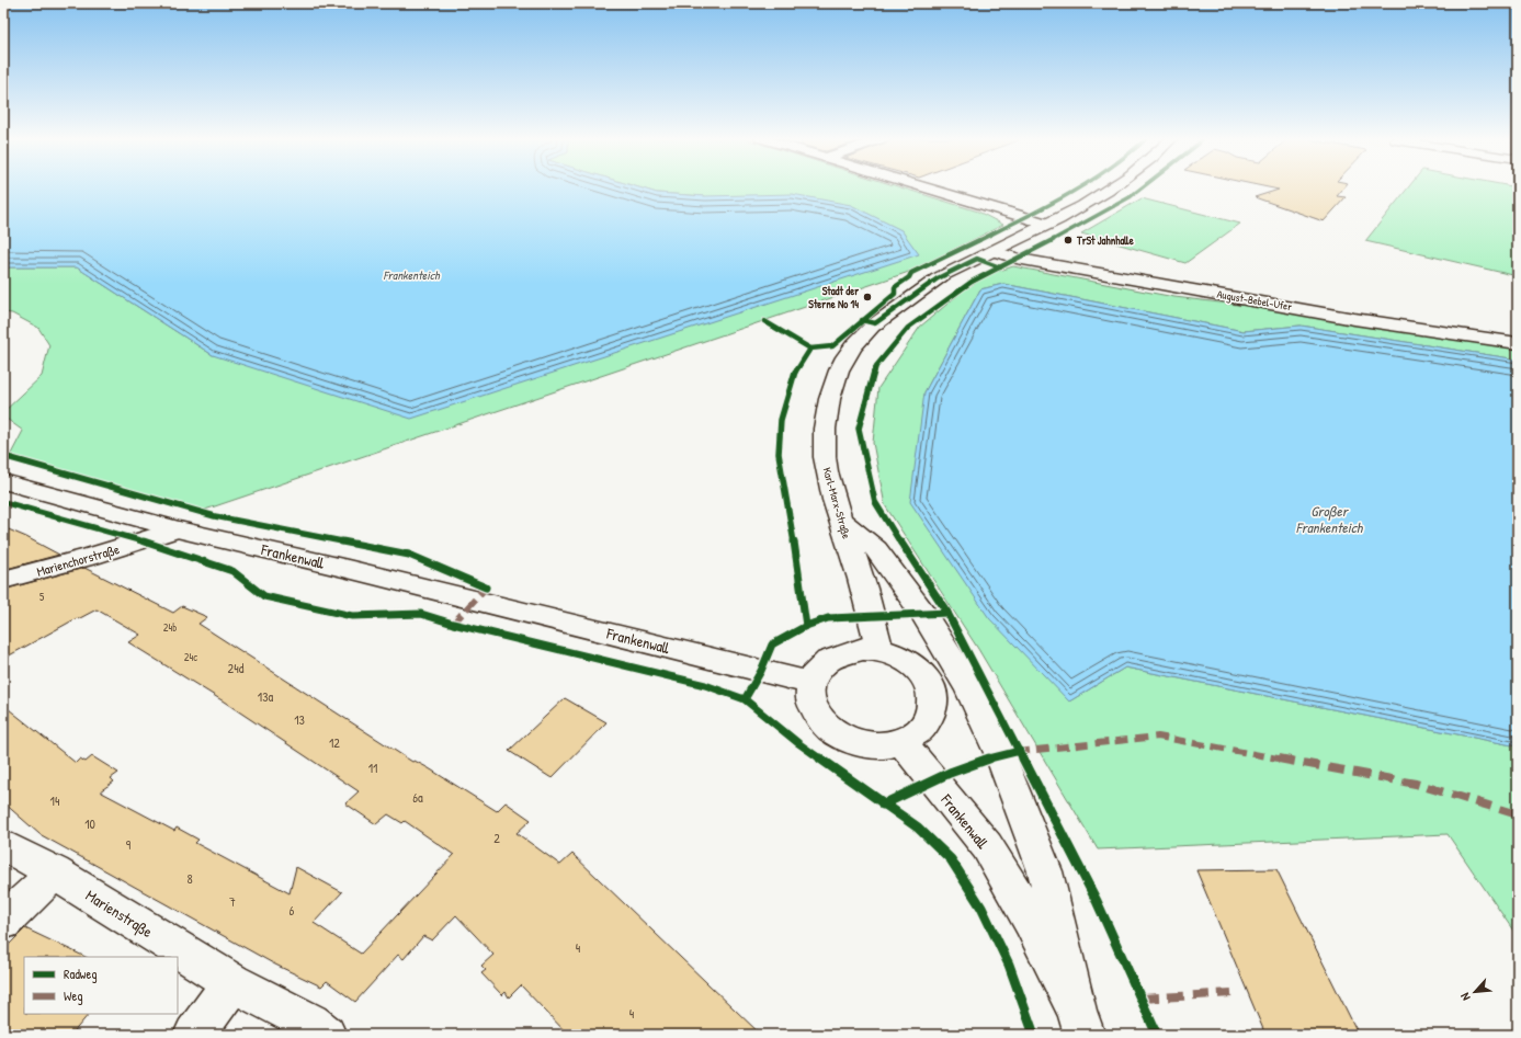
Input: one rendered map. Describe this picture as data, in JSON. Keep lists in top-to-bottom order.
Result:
{
  "streets": {
    "street": [
      "August-Bebel-Ufer",
      "Karl-Marx-Straße",
      "Frankenwall",
      "Marienchorstraße",
      "Marienstraße"
    ]
  },
  "crossings": [
    ["August-Bebel-Ufer", "Karl-Marx-Straße"],
    ["Karl-Marx-Straße", "Frankenwall"],
    ["Frankenwall", "Marienchorstraße"]
  ],
  "water": ["Frankenteich", "Großer Frankenteich"],
  "places": ["TrSt Jahnhalle", "Stadt der Sterne No 14"],
  "house_numbers": [
    "5",
    "24b",
    "24c",
    "24d",
    "13a",
    "13",
    "12",
    "11",
    "6a",
    "14",
    "10",
    "2",
    "9",
    "8",
    "7",
    "6",
    "4",
    "4"
  ],
  "legend": ["Radweg", "Weg"],
  "north": "bottom left"
}
